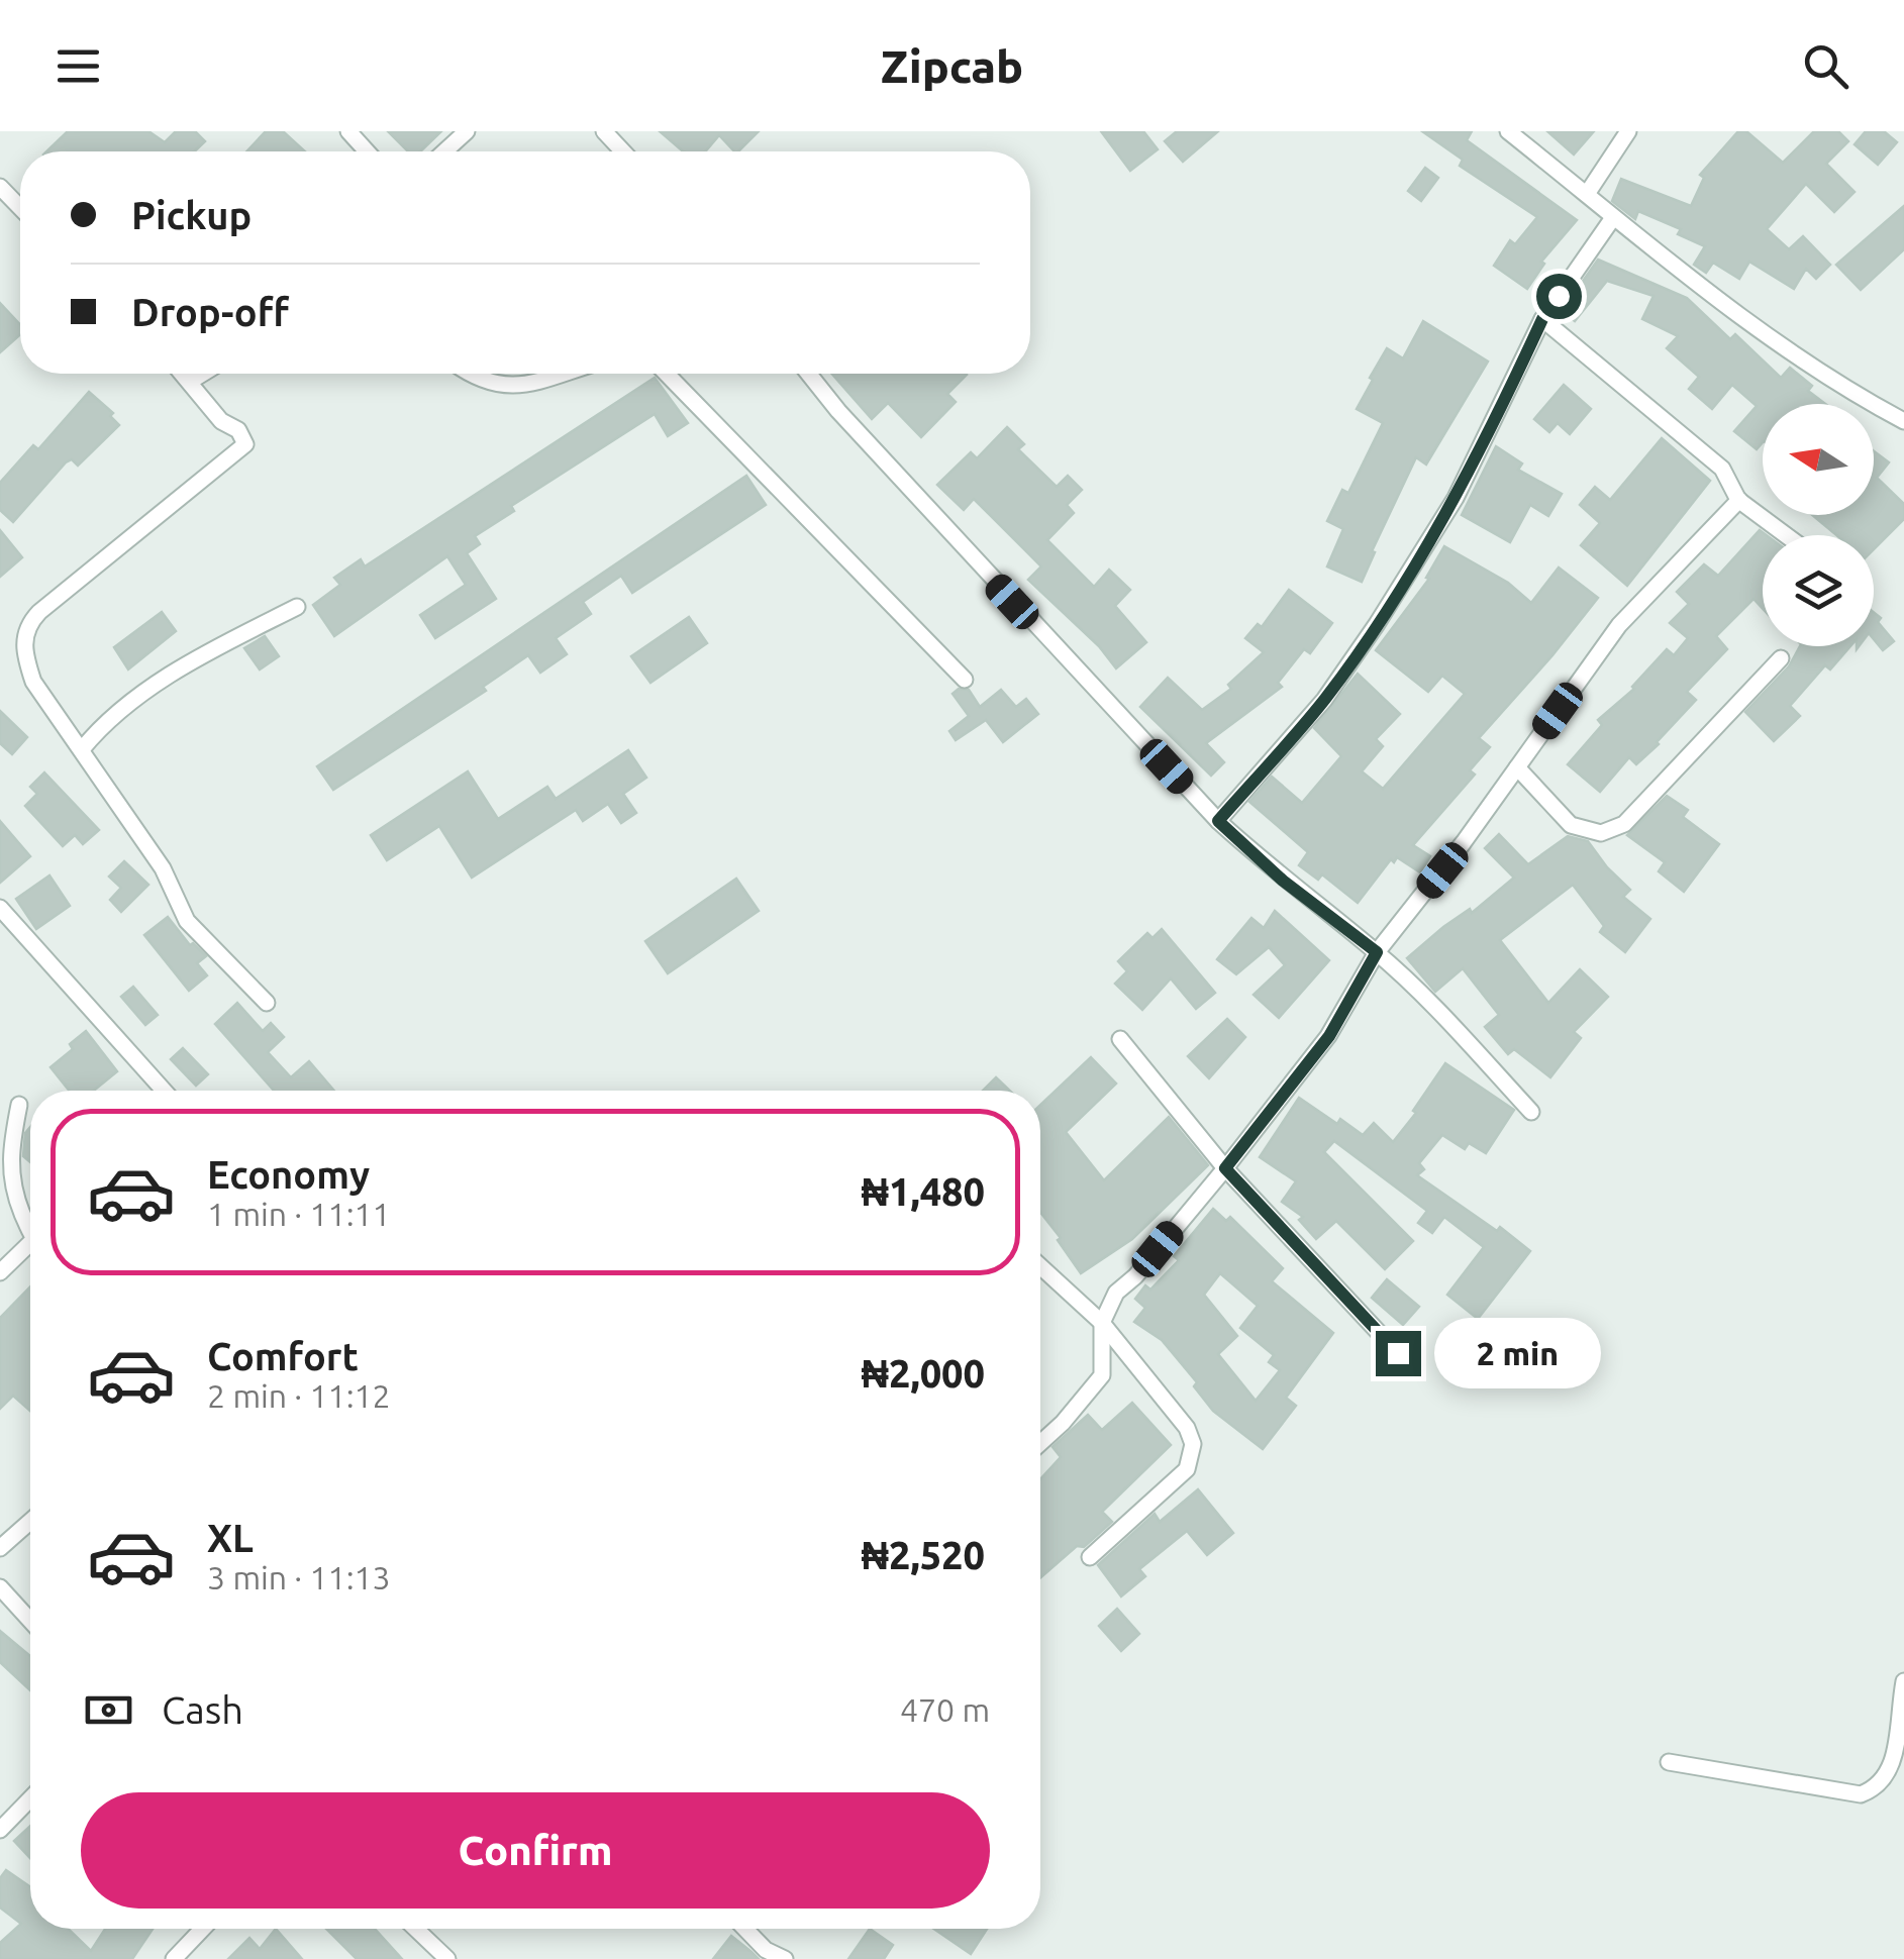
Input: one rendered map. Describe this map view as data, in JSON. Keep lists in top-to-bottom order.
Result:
{
  "north": "left",
  "page": {
    "header": "Zipcab",
    "banner": ["Pickup", "Drop-off"],
    "list": [
      {
        "name": "Economy",
        "note": "1 min · 11:11",
        "value": "₦1,480"
      },
      {
        "name": "Comfort",
        "note": "2 min · 11:12",
        "value": "₦2,000"
      },
      {
        "name": "XL",
        "note": "3 min · 11:13",
        "value": "₦2,520"
      }
    ],
    "bubble": "2 min",
    "pay": ["Cash", "470 m"],
    "buttons": "Confirm"
  }
}
